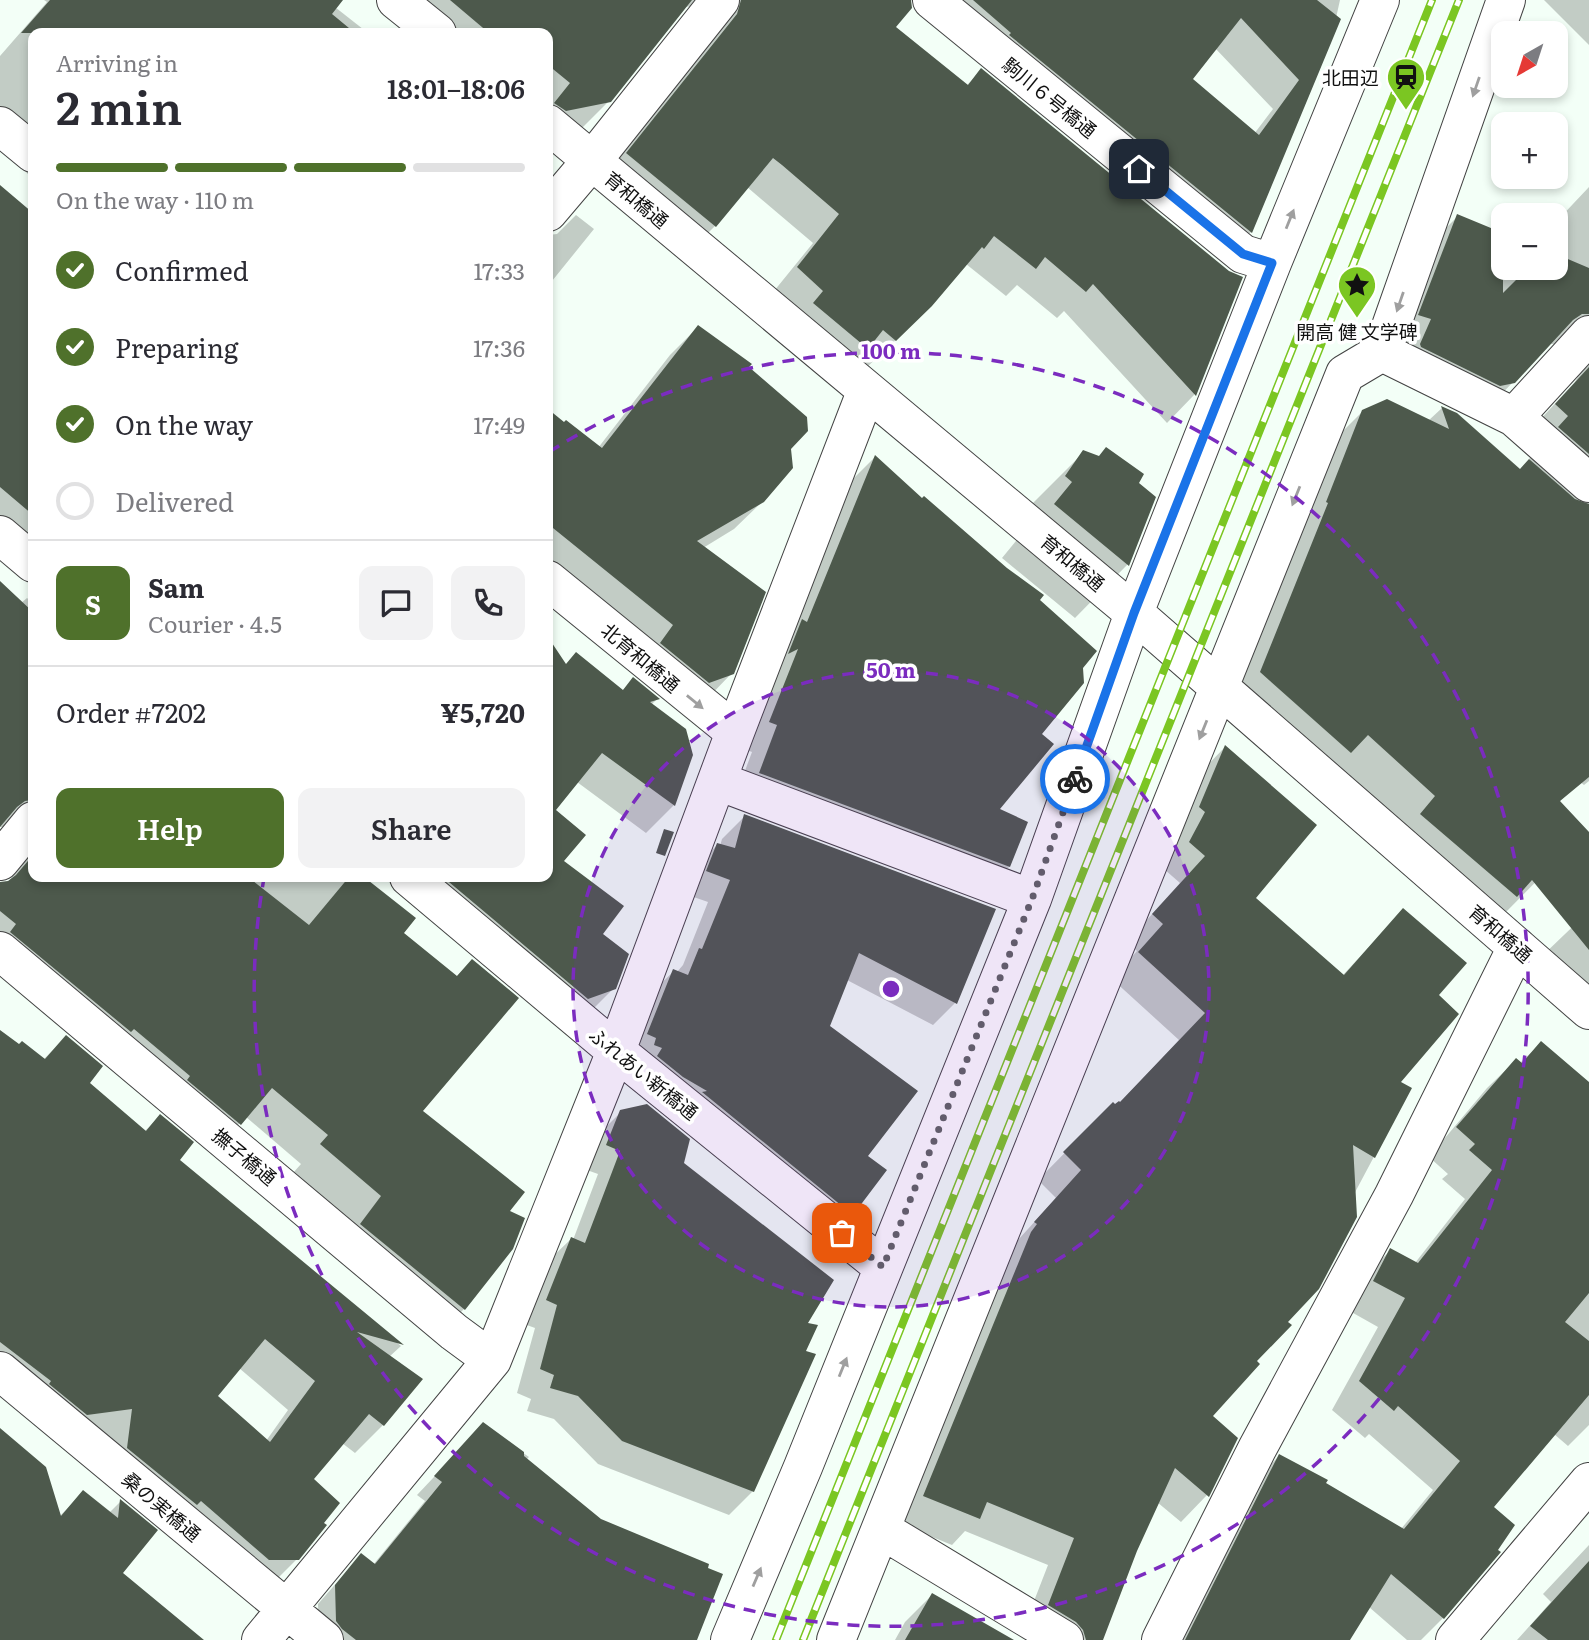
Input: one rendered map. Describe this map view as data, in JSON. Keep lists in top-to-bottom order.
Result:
{
  "streets": {
    "street": [
      "駒川６号橋通",
      "育和橋通",
      "北育和橋通",
      "ふれあい新橋通",
      "撫子橋通",
      "桑の実橋通"
    ]
  },
  "one_way": ["北育和橋通"],
  "places": {
    "station": ["北田辺"],
    "place": ["開高 健 文学碑"]
  },
  "north": "bottom left",
  "page": {
    "map_buttons": ["+", "−"],
    "heading": ["2 min", "Arriving in", "18:01–18:06"],
    "panel": [
      "Sam",
      "Courier · 4.5",
      "Order #7202",
      "¥5,720"
    ],
    "bar": "On the way · 110 m",
    "list": [
      ["Confirmed", "17:33"],
      ["Preparing", "17:36"],
      ["On the way", "17:49"],
      "Delivered"
    ],
    "round": "S",
    "buttons": ["Help", "Share"]
  },
  "rings": ["100 m", "50 m"]
}
